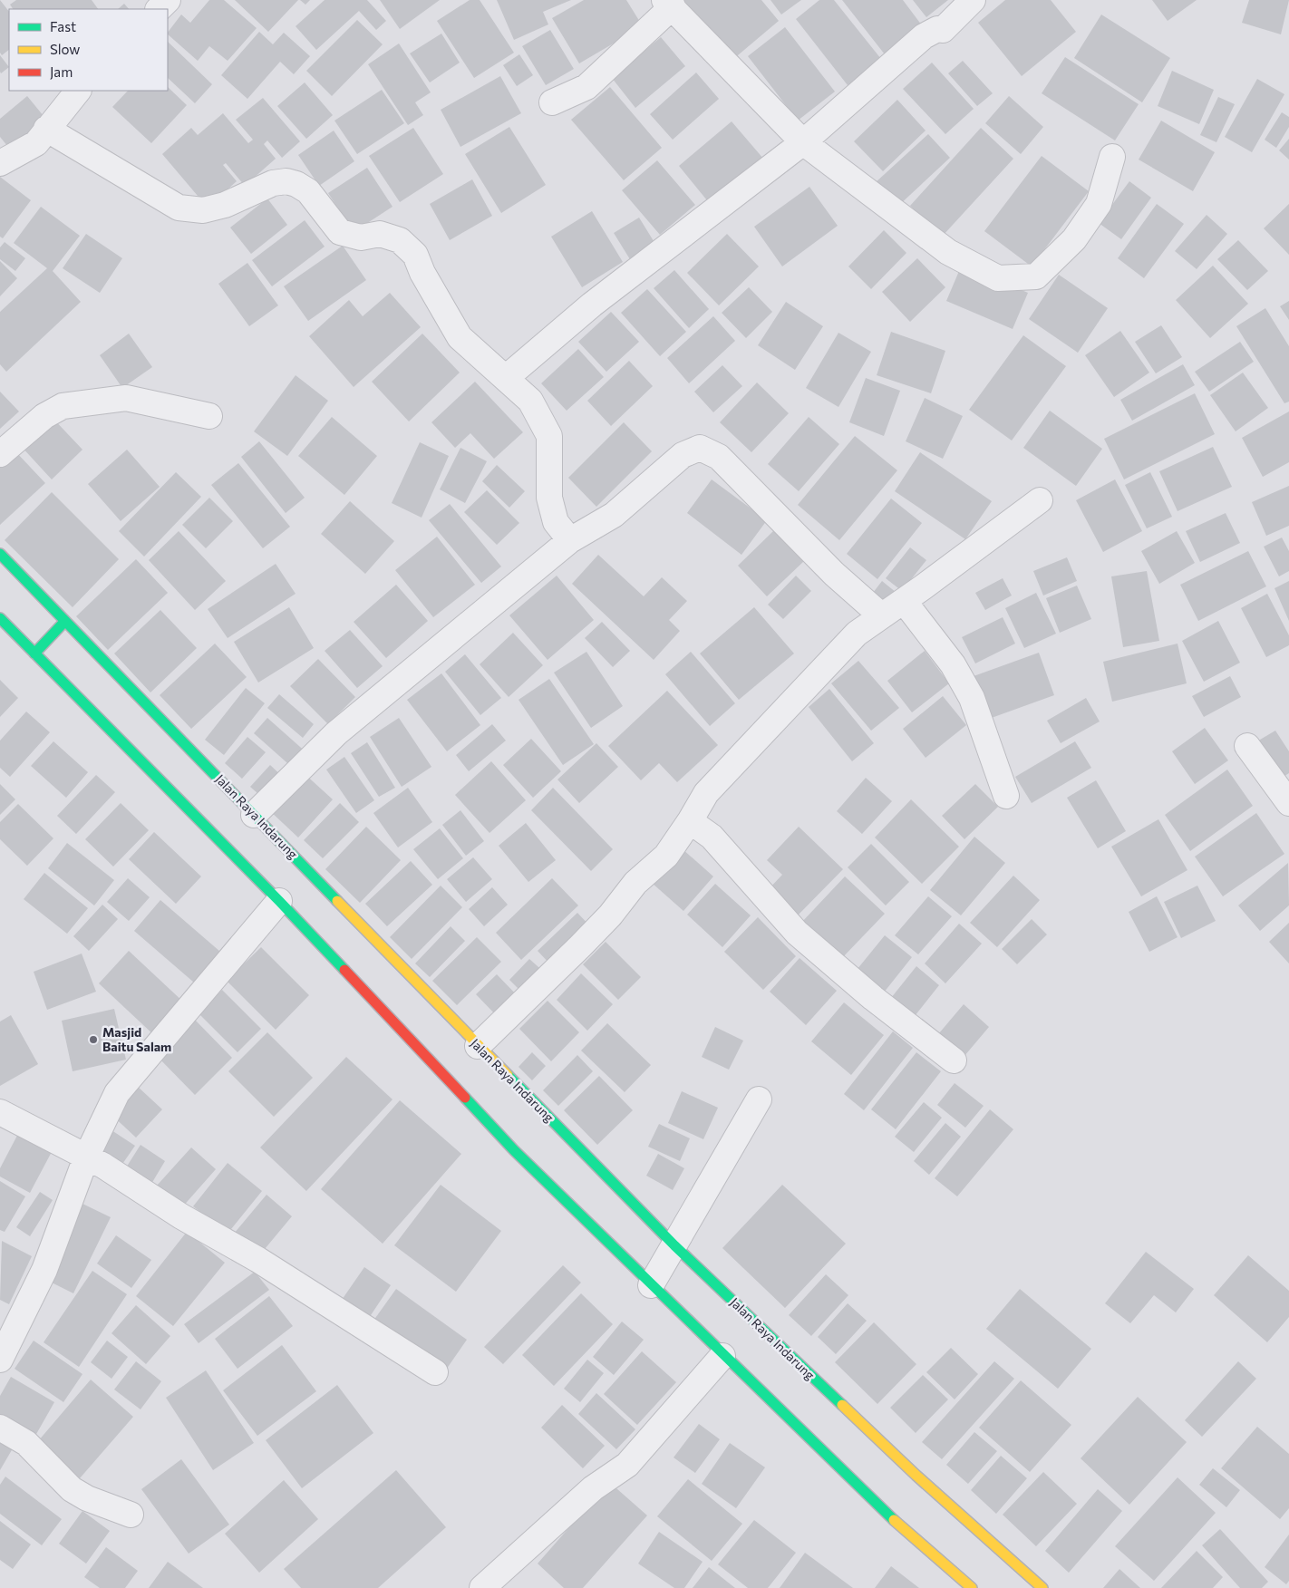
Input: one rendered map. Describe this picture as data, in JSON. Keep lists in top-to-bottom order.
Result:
{
  "streets": {
    "highway": ["Jalan Raya Indarung"]
  },
  "places": ["Masjid Baitu Salam"],
  "legend": ["Fast", "Slow", "Jam"]
}
